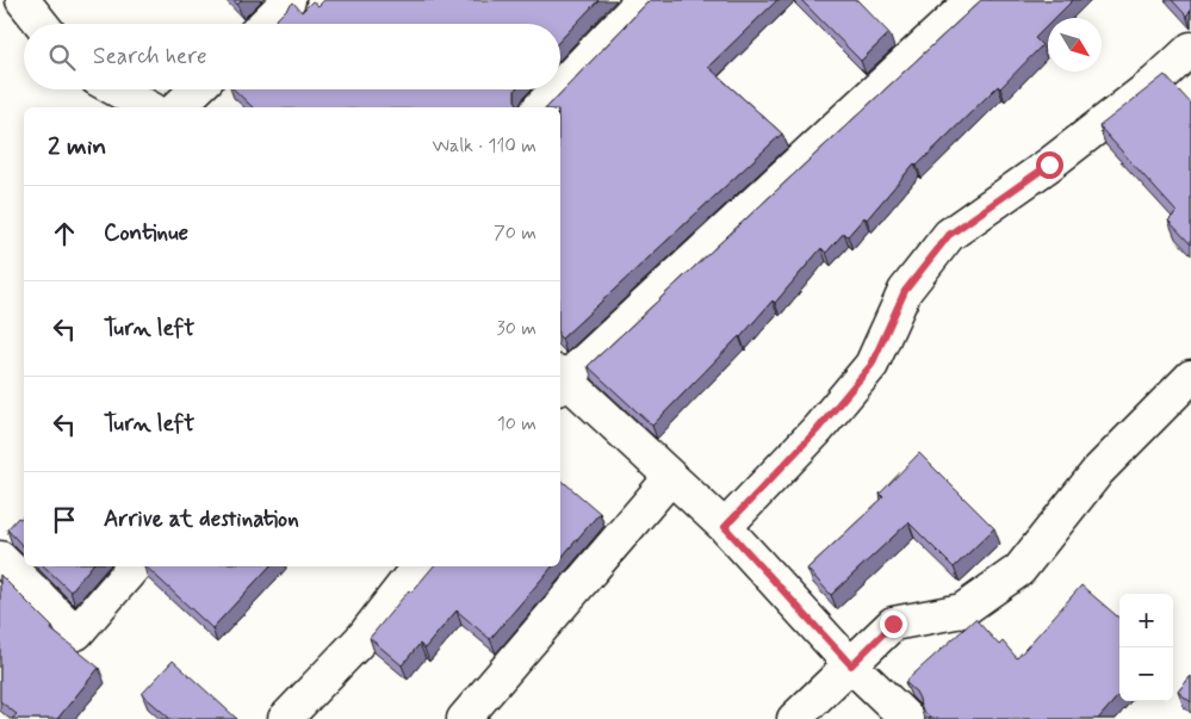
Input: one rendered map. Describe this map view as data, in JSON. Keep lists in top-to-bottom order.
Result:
{
  "north": "bottom right",
  "page": {
    "search": "Search here",
    "heading": ["2 min", "Walk · 110 m"],
    "list": [
      ["Continue", "70 m"],
      ["Turn left", "30 m"],
      ["Turn left", "10 m"],
      "Arrive at destination"
    ],
    "map_buttons": ["+", "−"]
  }
}
